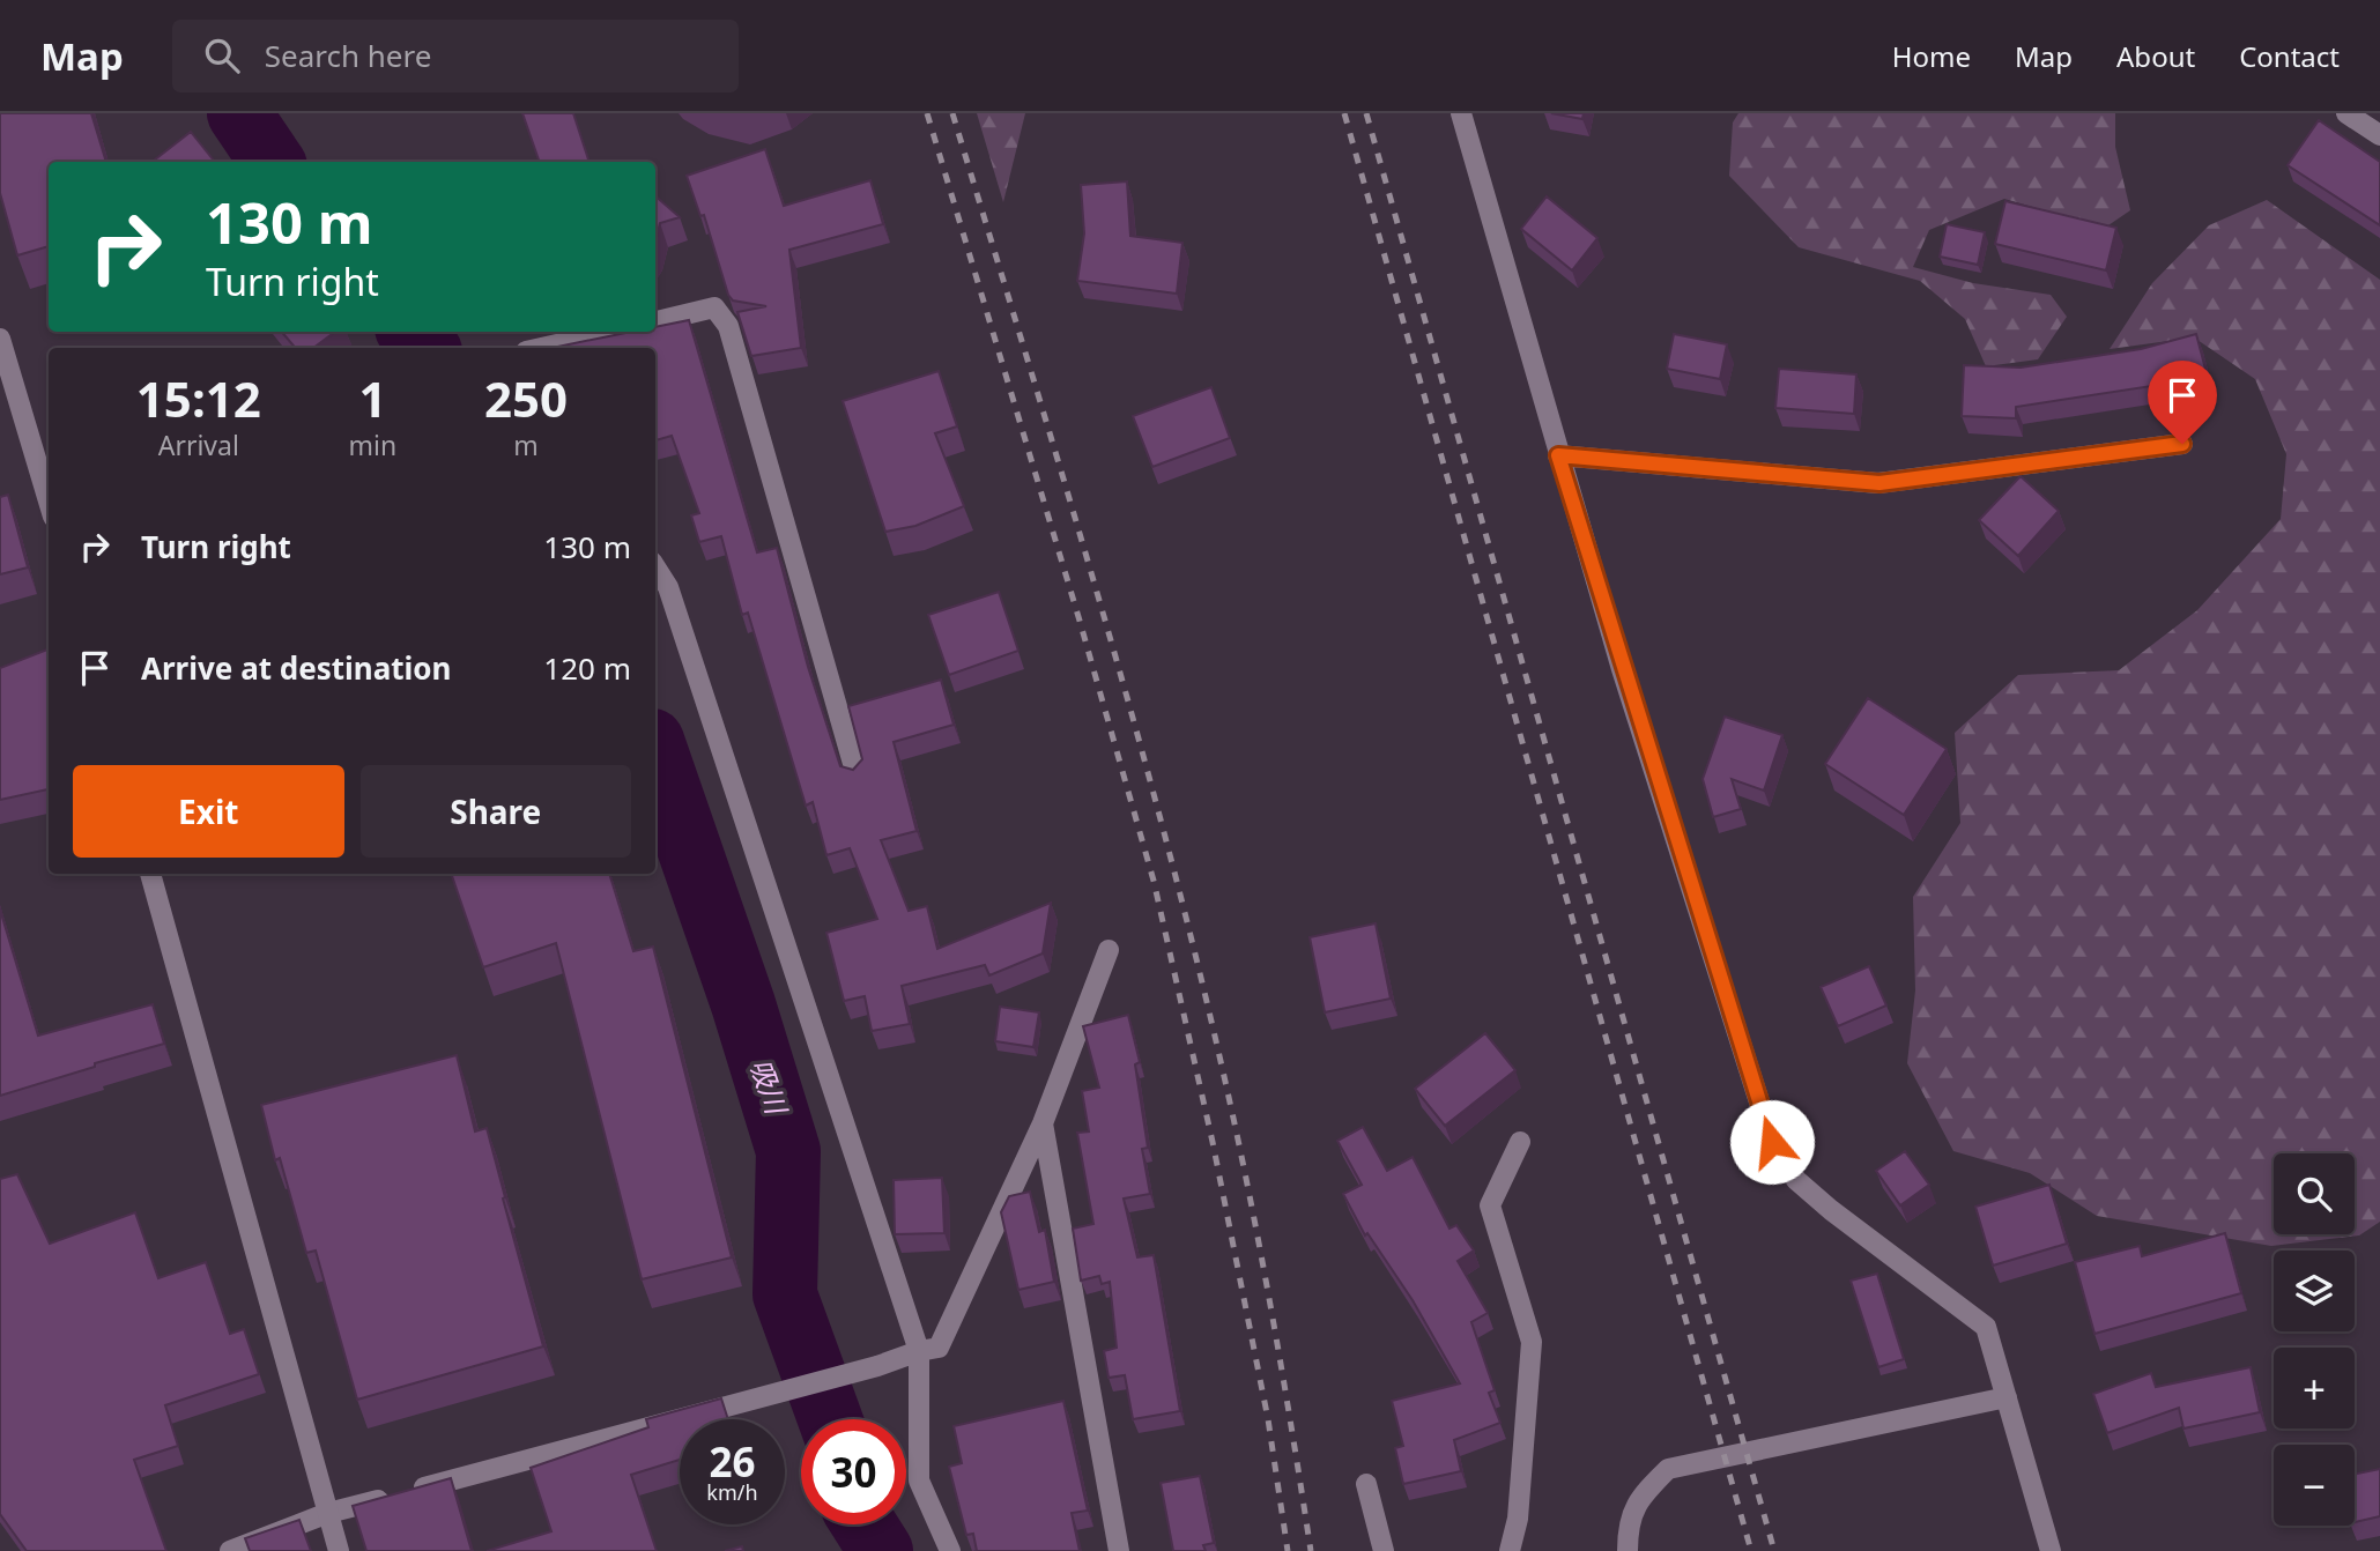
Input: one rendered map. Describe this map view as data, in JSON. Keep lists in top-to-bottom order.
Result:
{
  "water": ["吸川"],
  "page": {
    "header": "Map",
    "search": "Search here",
    "nav": [
      "Home",
      "Map",
      "About",
      "Contact"
    ],
    "turn": ["130 m", "Turn right"],
    "eta": [
      "15:12",
      "Arrival",
      "1",
      "min",
      "250",
      "m"
    ],
    "list": [
      {
        "name": "Turn right",
        "value": "130 m"
      },
      {
        "name": "Arrive at destination",
        "value": "120 m"
      }
    ],
    "buttons": ["Exit", "Share"],
    "map_buttons": ["+", "−"],
    "speed": "26 km/h",
    "limit": "30"
  }
}
